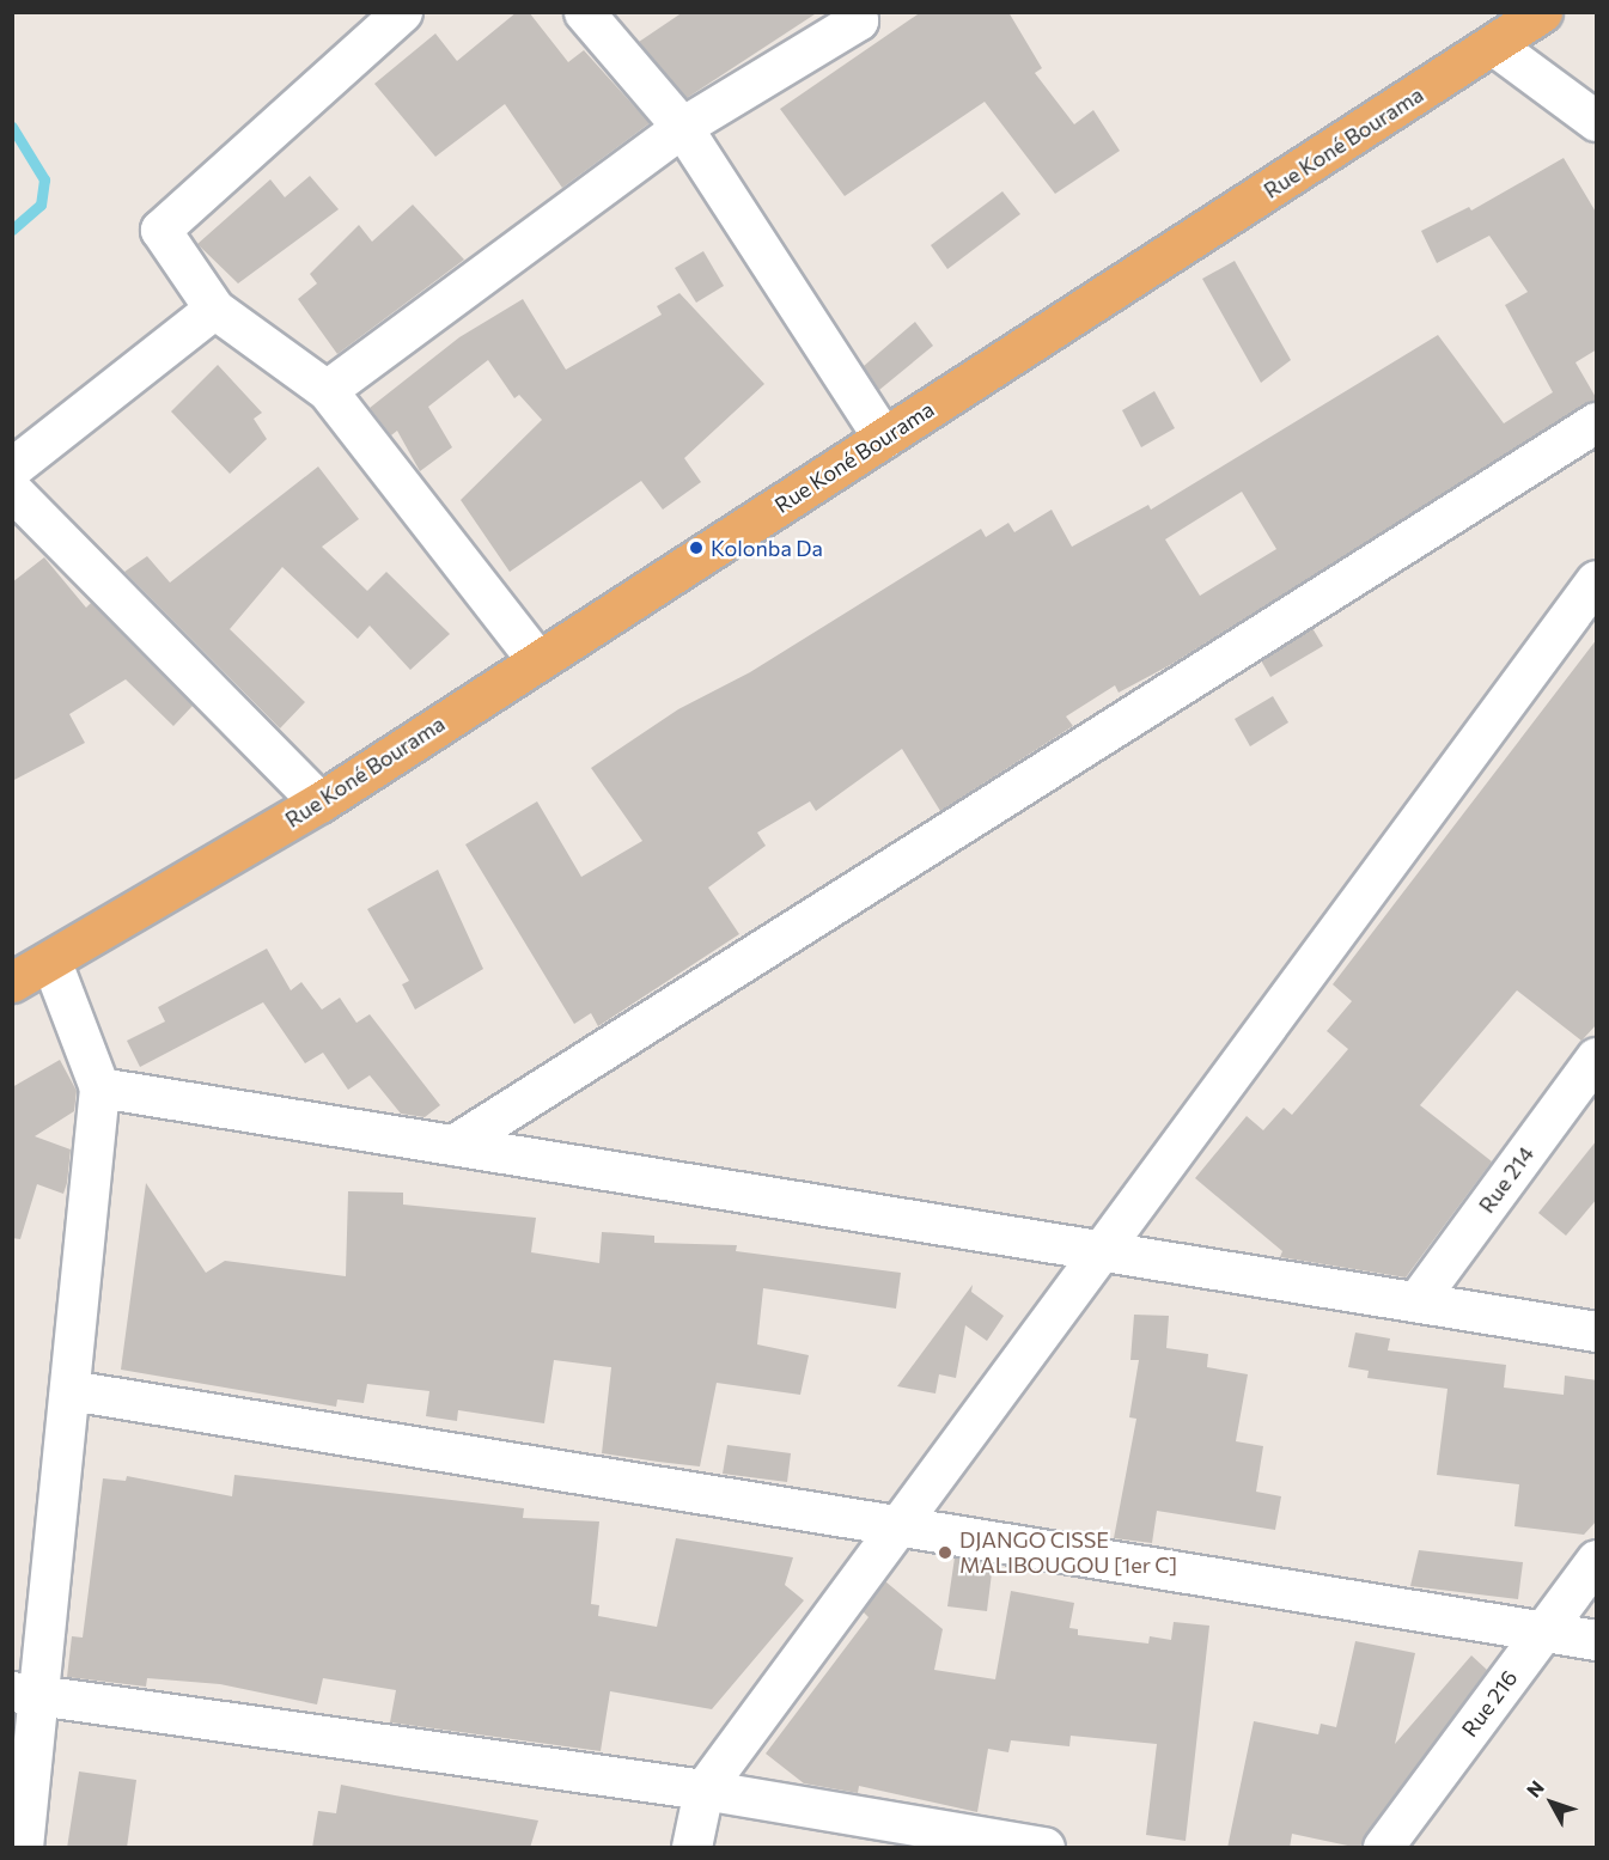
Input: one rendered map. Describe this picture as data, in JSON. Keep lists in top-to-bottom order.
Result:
{
  "streets": {
    "highway": ["Rue Koné Bourama"],
    "street": ["Rue 214", "Rue 216"]
  },
  "places": ["Kolonba Da", "DJANGO CISSE MALIBOUGOU [1er C]"],
  "north": "top left"
}
